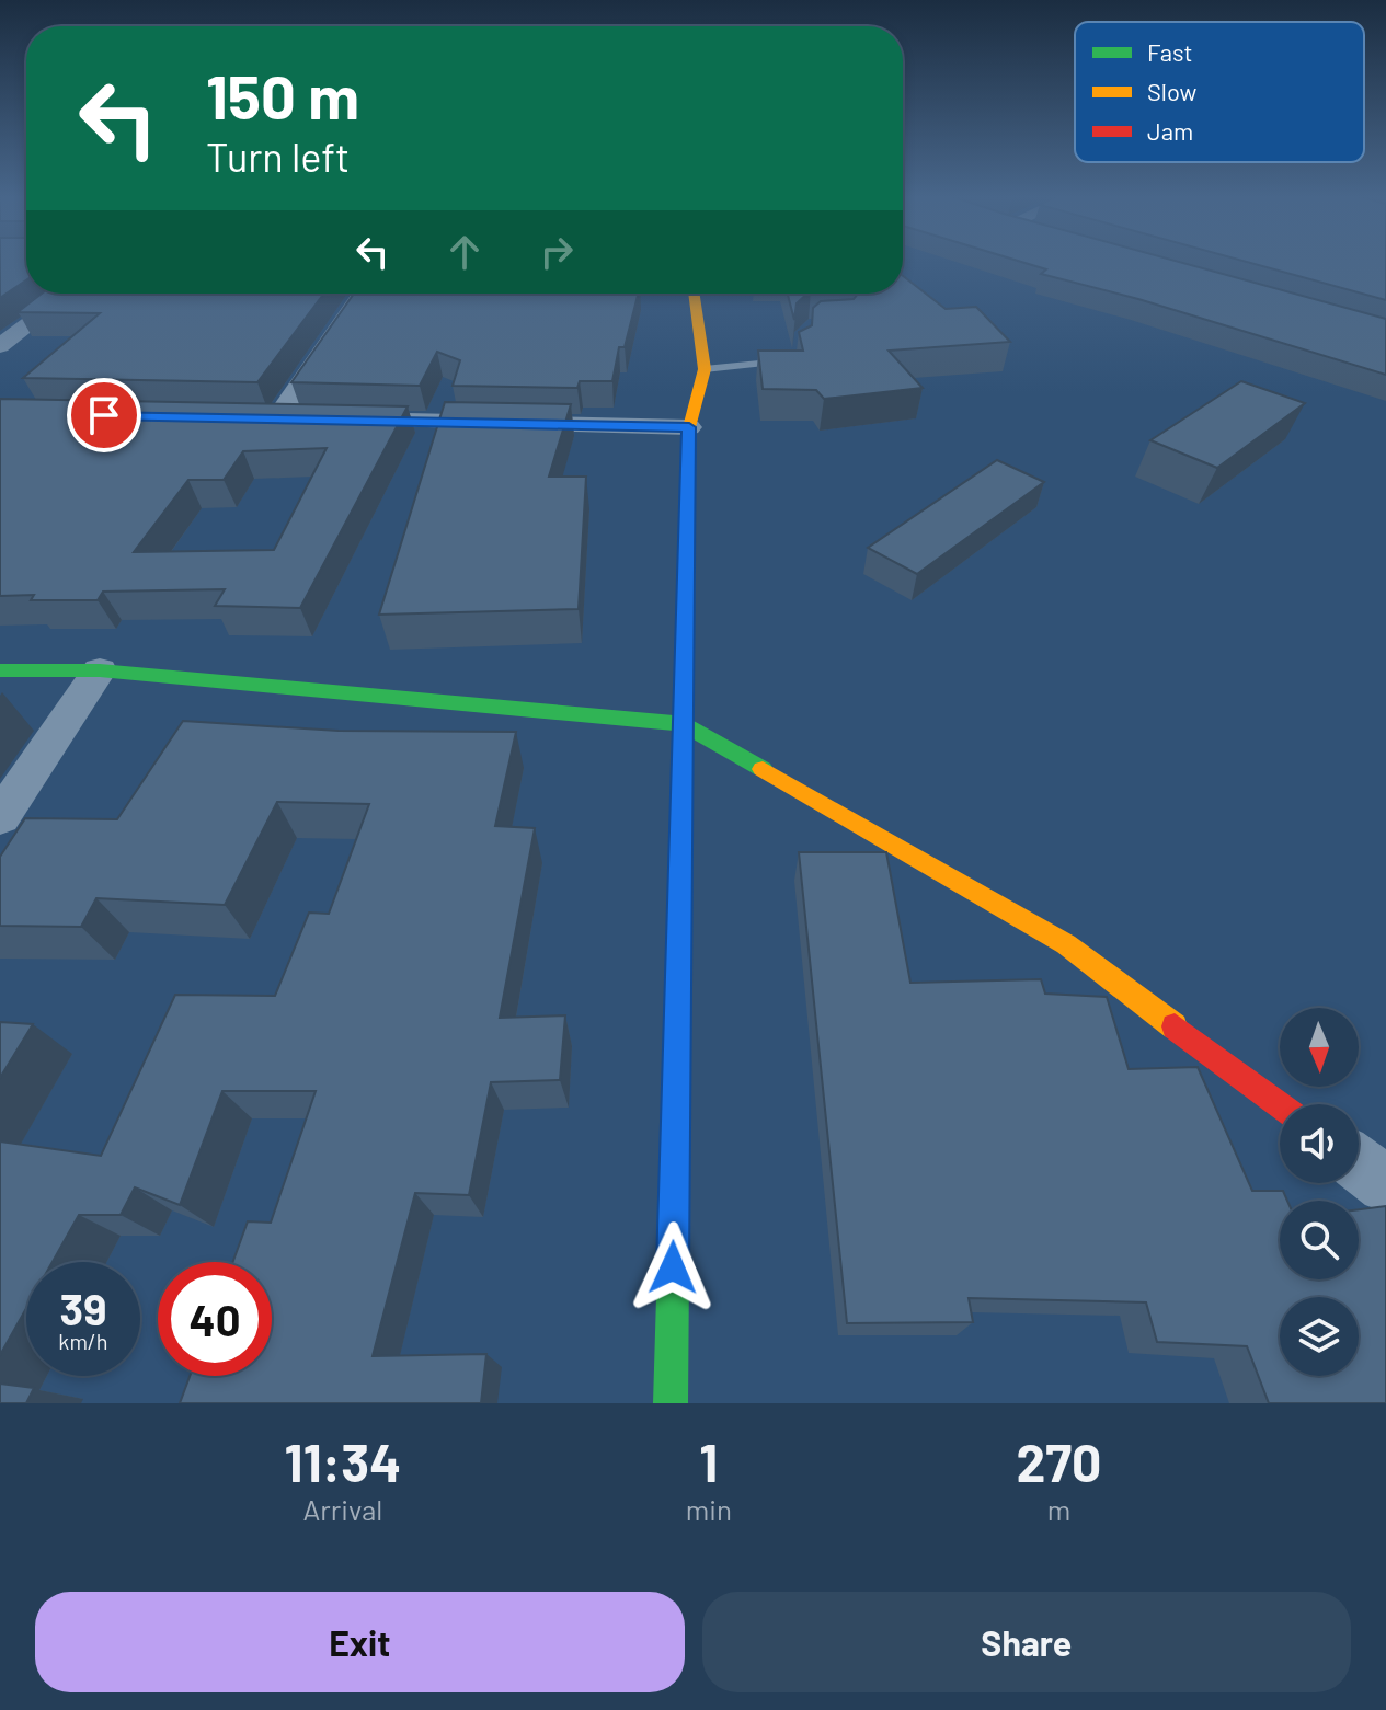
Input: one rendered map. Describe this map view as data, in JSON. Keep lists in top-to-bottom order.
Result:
{
  "legend": ["Fast", "Slow", "Jam"],
  "north": "bottom",
  "page": {
    "turn": ["150 m", "Turn left"],
    "speed": "39 km/h",
    "limit": "40",
    "eta": [
      "11:34",
      "Arrival",
      "1",
      "min",
      "270",
      "m"
    ],
    "buttons": ["Exit", "Share"]
  }
}
